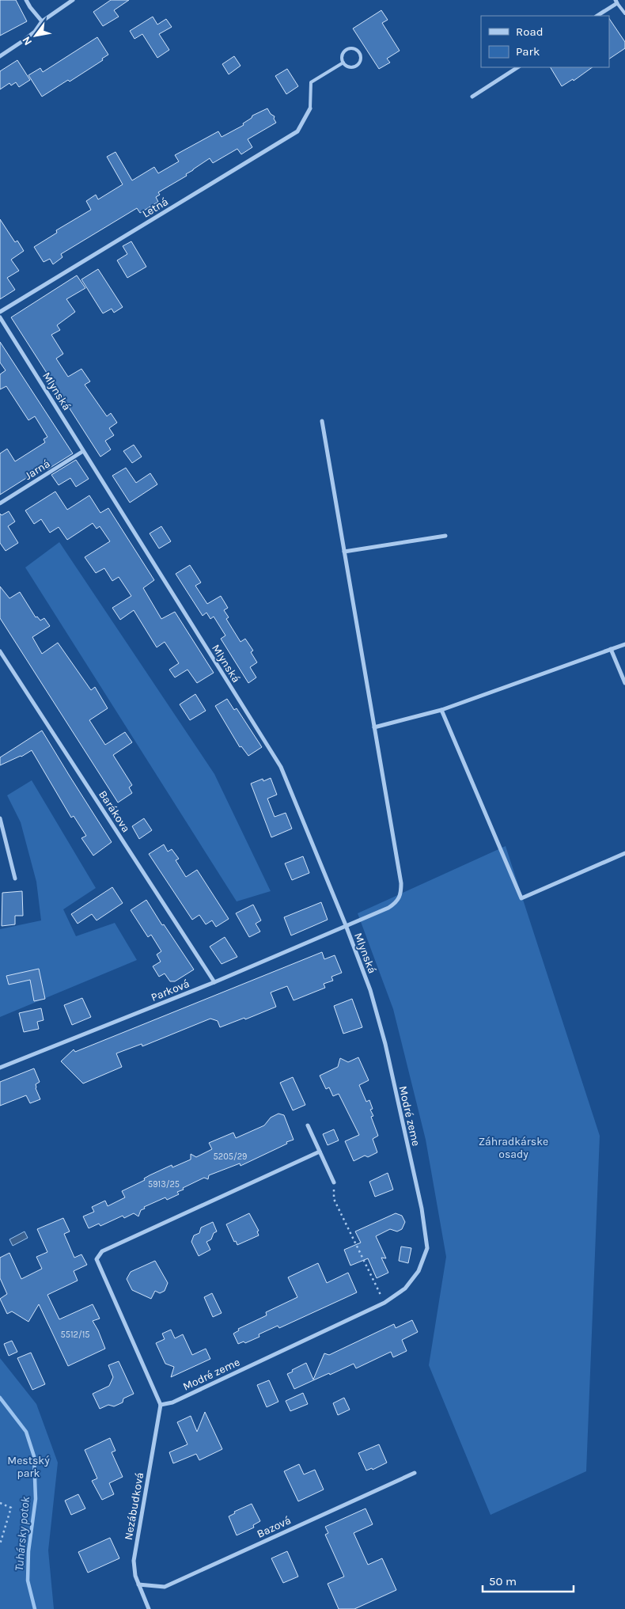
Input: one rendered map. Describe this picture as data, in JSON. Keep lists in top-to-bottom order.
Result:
{
  "streets": {
    "street": [
      "Letná",
      "Mlynská",
      "Jarná",
      "Barákova",
      "Parková",
      "Modré zeme",
      "Nezábudková",
      "Bazová"
    ]
  },
  "crossings": [
    ["Mlynská", "Jarná"],
    ["Mlynská", "Parková"],
    ["Mlynská", "Modré zeme"],
    ["Barákova", "Parková"],
    ["Modré zeme", "Nezábudková"],
    ["Nezábudková", "Bazová"]
  ],
  "water": ["Tuhársky potok"],
  "parks": ["Záhradkárske osady", "Mestský park"],
  "house_numbers": ["5205/29", "5913/25", "5512/15"],
  "legend": ["Road", "Park"],
  "scale_bar": "50 m",
  "north": "bottom left"
}
